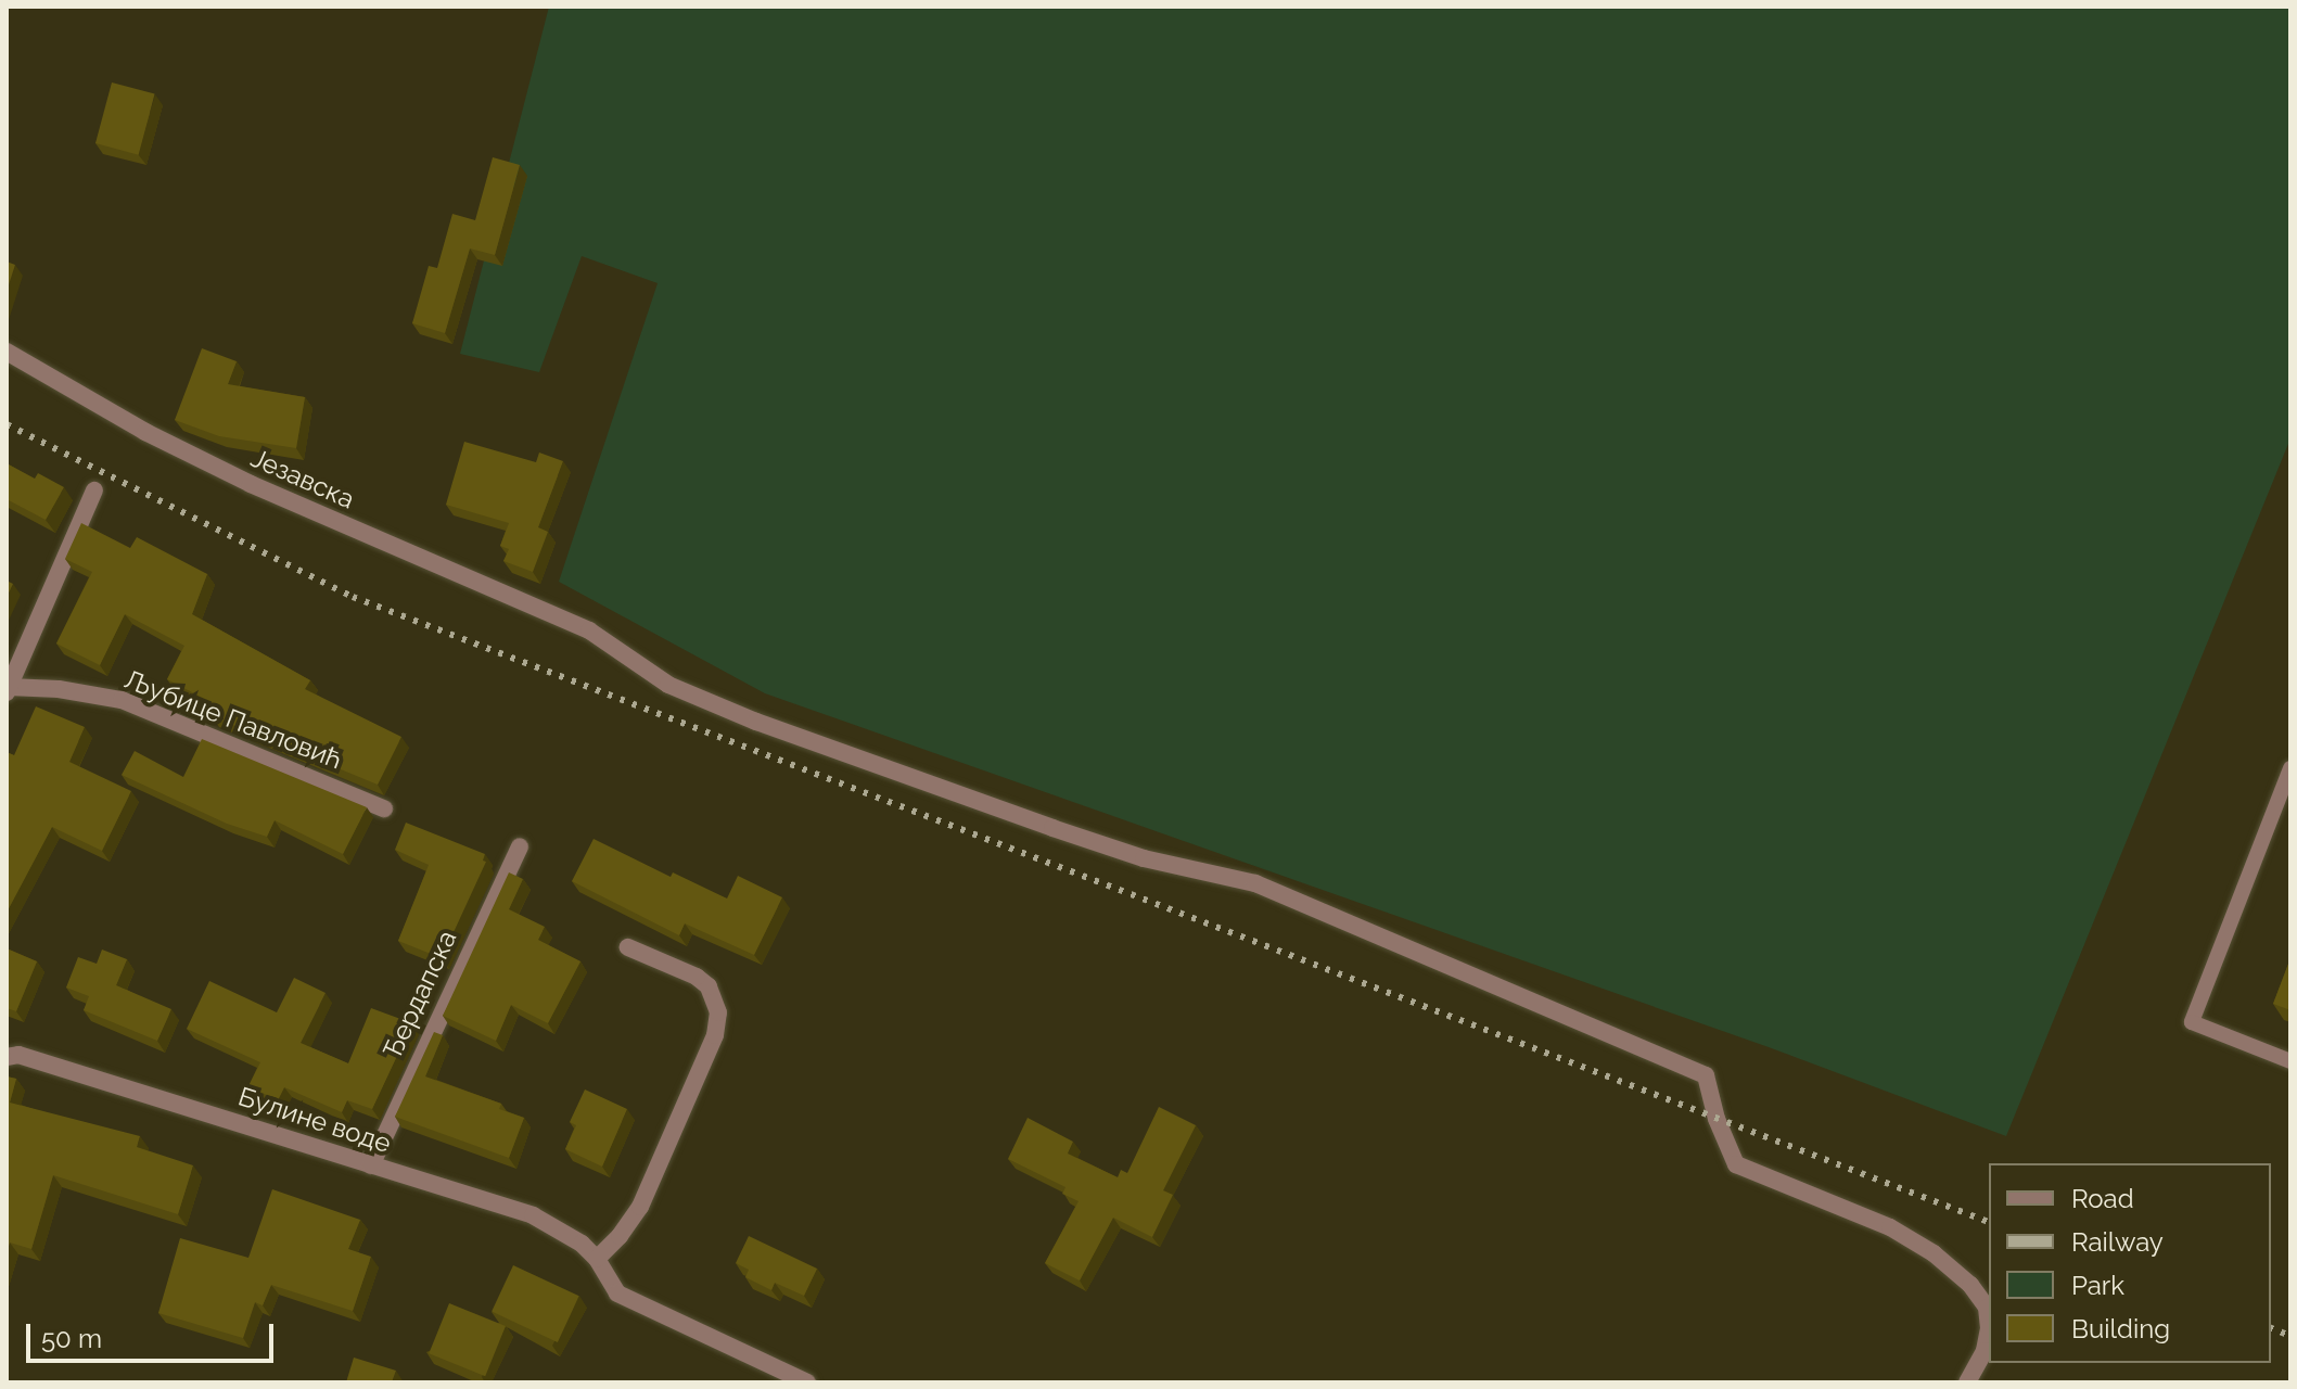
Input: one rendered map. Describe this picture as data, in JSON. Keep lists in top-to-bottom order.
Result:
{
  "streets": {
    "street": [
      "Језавска",
      "Љубице Павловић",
      "Ђердапска",
      "Булине воде"
    ]
  },
  "crossings": [
    ["Ђердапска", "Булине воде"]
  ],
  "legend": [
    "Road",
    "Railway",
    "Park",
    "Building"
  ],
  "scale_bar": "50 m"
}
